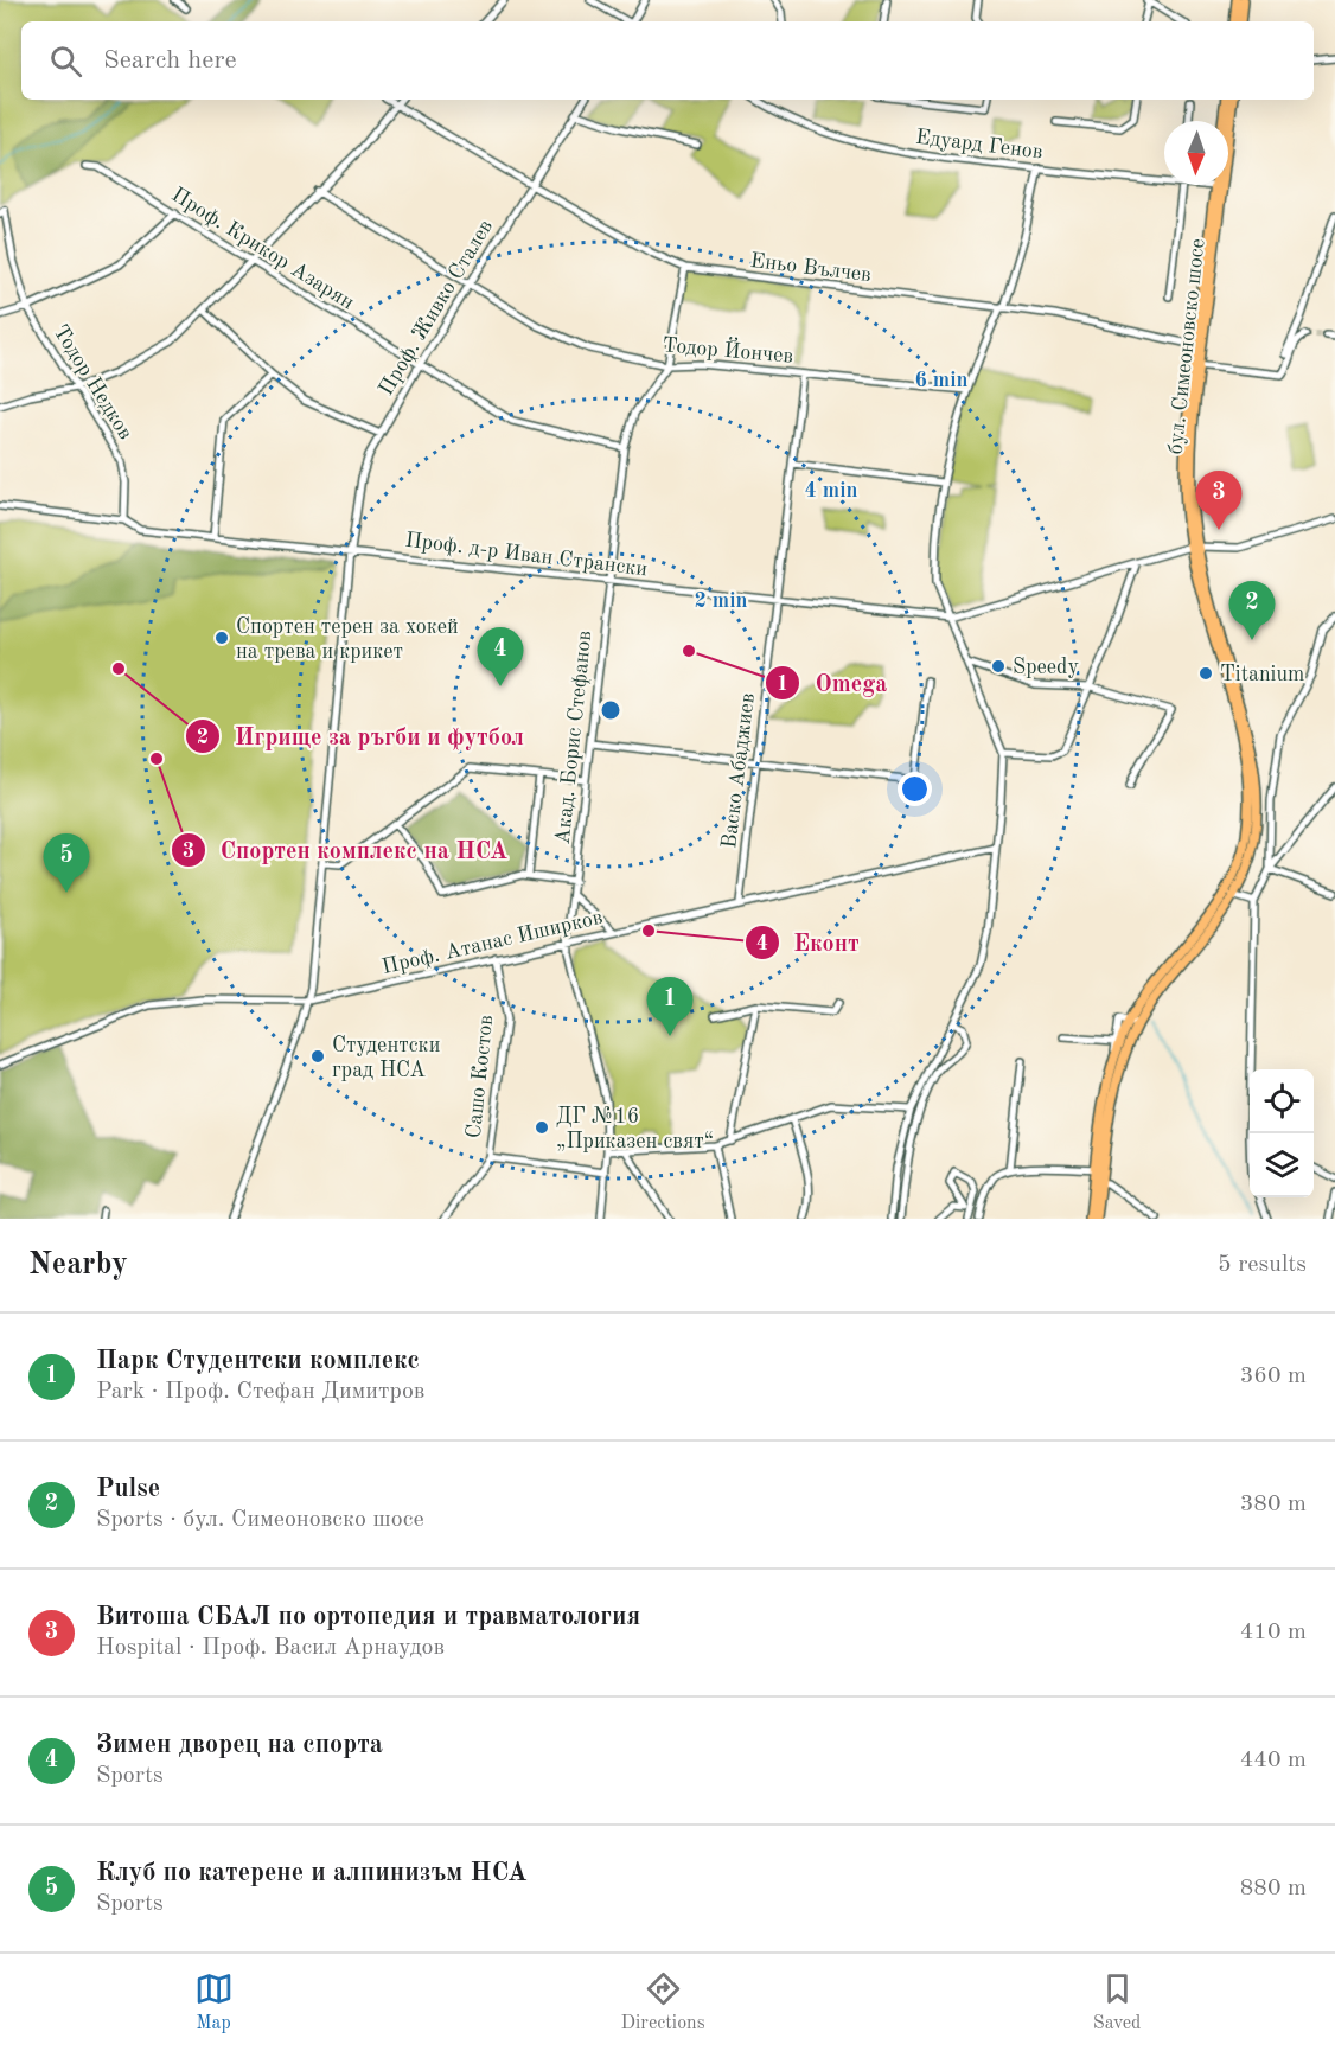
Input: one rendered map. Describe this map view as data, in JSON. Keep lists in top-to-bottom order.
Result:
{
  "streets": {
    "main road": ["бул. Симеоновско шосе"],
    "street": [
      "Едуард Генов",
      "Проф. Крикор Азарян",
      "Еньо Вълчев",
      "Проф. Живко Сталев",
      "Тодор Йончев",
      "Тодор Недков",
      "Проф. д-р Иван Странски",
      "Акад. Борис Стефанов",
      "Васко Абаджиев",
      "Проф. Атанас Иширков",
      "Сашо Костов"
    ]
  },
  "crossings": [
    ["Едуард Генов", "бул. Симеоновско шосе"],
    ["Проф. Крикор Азарян", "Проф. Живко Сталев"],
    ["Проф. Крикор Азарян", "Акад. Борис Стефанов"],
    ["Еньо Вълчев", "Проф. Живко Сталев"],
    ["Еньо Вълчев", "бул. Симеоновско шосе"],
    ["Еньо Вълчев", "Акад. Борис Стефанов"],
    ["Проф. Живко Сталев", "Тодор Йончев"],
    ["Проф. Живко Сталев", "Проф. д-р Иван Странски"],
    ["Проф. Живко Сталев", "Проф. Атанас Иширков"],
    ["бул. Симеоновско шосе", "Проф. д-р Иван Странски"],
    ["Тодор Йончев", "Акад. Борис Стефанов"],
    ["Тодор Йончев", "Васко Абаджиев"],
    ["Тодор Недков", "Проф. д-р Иван Странски"],
    ["Проф. д-р Иван Странски", "Акад. Борис Стефанов"],
    ["Проф. д-р Иван Странски", "Васко Абаджиев"],
    ["Акад. Борис Стефанов", "Проф. Атанас Иширков"],
    ["Васко Абаджиев", "Проф. Атанас Иширков"],
    ["Проф. Атанас Иширков", "Сашо Костов"]
  ],
  "places": [
    "Спортен терен за хокей на трева и крикет",
    "Omega",
    "Speedy",
    "Игрище за ръгби и футбол",
    "Titanium",
    "Спортен комплекс на НСА",
    "Еконт",
    "Студентски град НСА",
    "ДГ №16 „Приказен свят“"
  ],
  "north": "bottom",
  "page": {
    "search": "Search here",
    "pins": [
      "3",
      "2",
      "4",
      "5",
      "1"
    ],
    "heading": ["Nearby", "5 results"],
    "list": [
      {
        "mark": "1",
        "name": "Парк Студентски комплекс",
        "note": "Park · Проф. Стефан Димитров",
        "value": "360 m"
      },
      {
        "mark": "2",
        "name": "Pulse",
        "note": "Sports · бул. Симеоновско шосе",
        "value": "380 m"
      },
      {
        "mark": "3",
        "name": "Витоша СБАЛ по ортопедия и травматология",
        "note": "Hospital · Проф. Васил Арнаудов",
        "value": "410 m"
      },
      {
        "mark": "4",
        "name": "Зимен дворец на спорта",
        "note": "Sports",
        "value": "440 m"
      },
      {
        "mark": "5",
        "name": "Клуб по катерене и алпинизъм НСА",
        "note": "Sports",
        "value": "880 m"
      }
    ],
    "nav": ["Map", "Directions", "Saved"]
  },
  "rings": ["6 min", "4 min", "2 min"]
}
